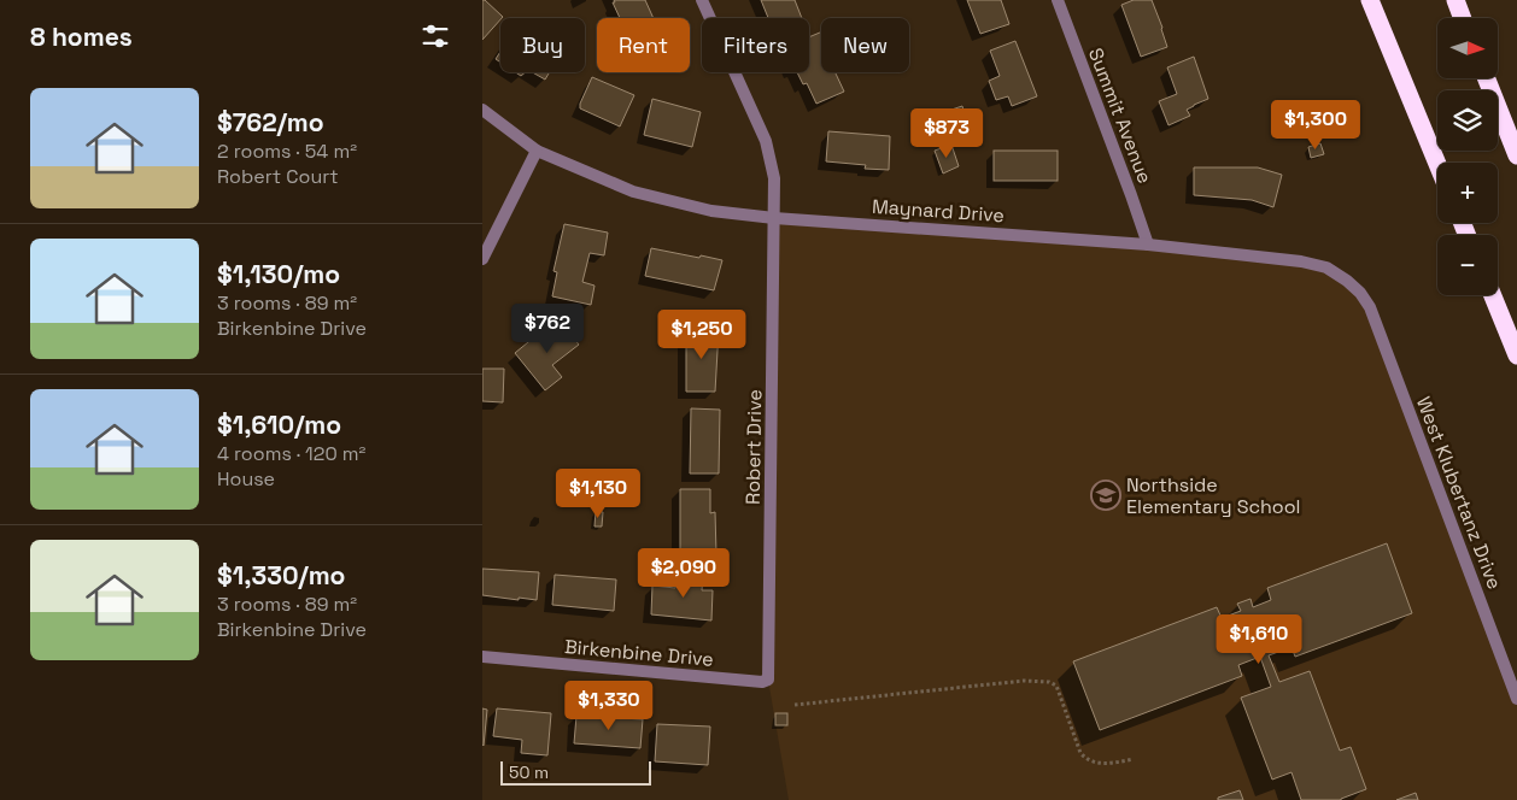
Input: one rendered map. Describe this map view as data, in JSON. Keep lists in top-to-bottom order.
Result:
{
  "streets": {
    "street": [
      "Summit Avenue",
      "Maynard Drive",
      "Robert Drive",
      "West Klubertanz Drive",
      "Birkenbine Drive"
    ]
  },
  "crossings": [
    ["Summit Avenue", "Maynard Drive"],
    ["Maynard Drive", "Robert Drive"],
    ["Maynard Drive", "West Klubertanz Drive"],
    ["Robert Drive", "Birkenbine Drive"]
  ],
  "places": {
    "school or university": ["Northside Elementary School"]
  },
  "scale_bar": "50 m",
  "north": "right",
  "page": {
    "heading": "8 homes",
    "map_buttons": ["+", "−"],
    "chip": [
      "Buy",
      "Rent",
      "Filters",
      "New"
    ],
    "list": [
      {
        "name": "$762/mo",
        "note": "2 rooms · 54 m² · Robert Court"
      },
      {
        "name": "$1,130/mo",
        "note": "3 rooms · 89 m² · Birkenbine Drive"
      },
      {
        "name": "$1,610/mo",
        "note": "4 rooms · 120 m² · House"
      },
      {
        "name": "$1,330/mo",
        "note": "3 rooms · 89 m² · Birkenbine Drive"
      }
    ],
    "price": [
      "$1,300",
      "$873",
      "$762",
      "$1,250",
      "$1,130",
      "$2,090",
      "$1,610",
      "$1,330"
    ],
    "scale": "50 m"
  }
}
